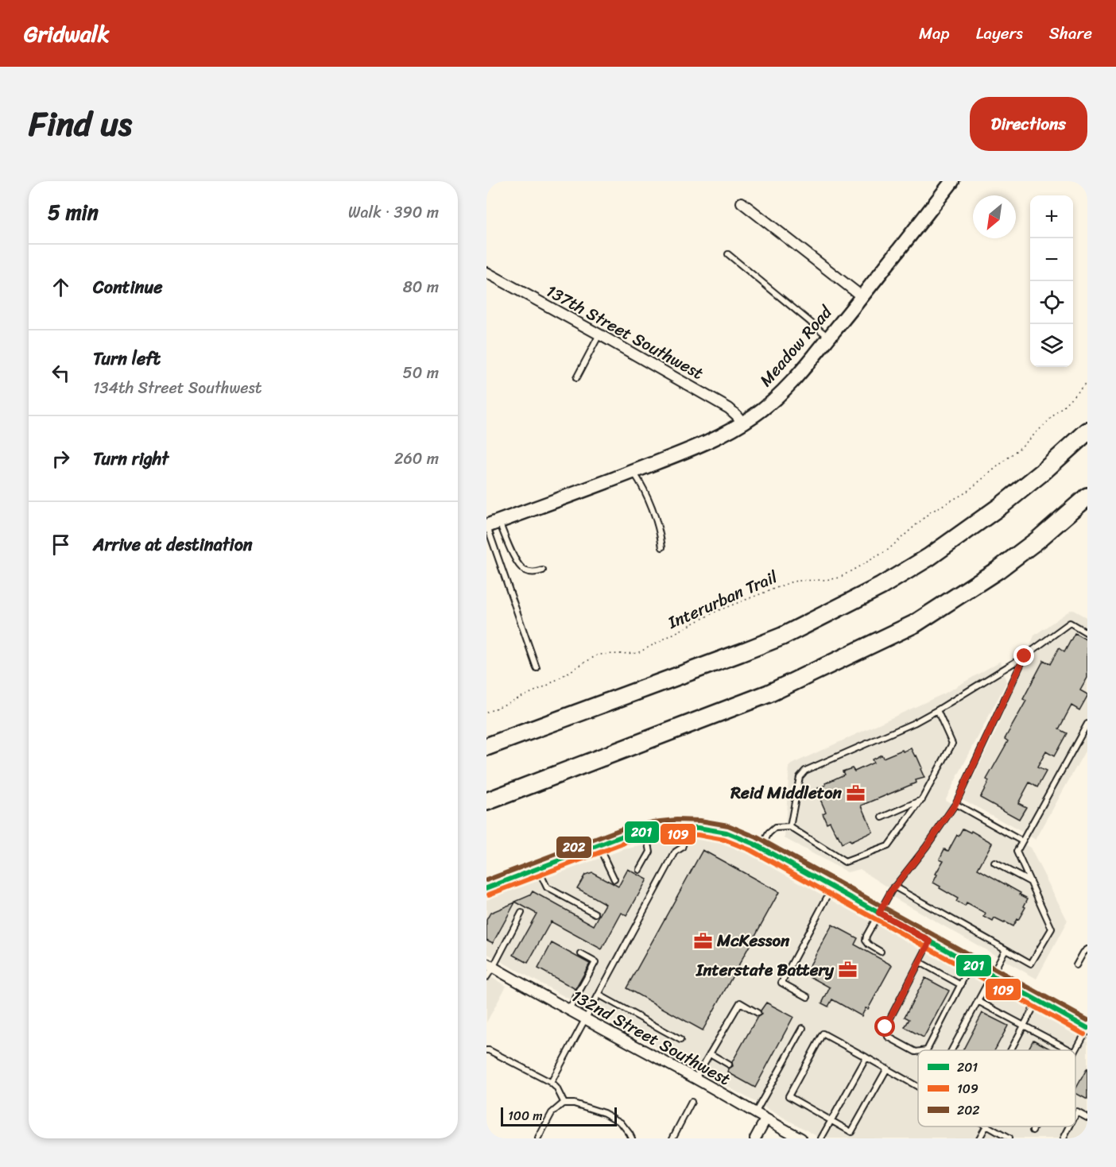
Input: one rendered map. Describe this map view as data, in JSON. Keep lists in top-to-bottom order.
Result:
{
  "streets": {
    "street": ["137th Street Southwest", "Meadow Road", "132nd Street Southwest"],
    "path": ["Interurban Trail"]
  },
  "crossings": [
    ["137th Street Southwest", "Meadow Road"]
  ],
  "places": {
    "office": ["Reid Middleton", "McKesson", "Interstate Battery"]
  },
  "lines": ["transit line 202", "transit line 201", "transit line 109"],
  "legend": ["201", "109", "202"],
  "scale_bar": "100 m",
  "north": "bottom left",
  "page": {
    "header": "Gridwalk",
    "nav": ["Map", "Layers", "Share"],
    "title": "Find us",
    "buttons": "Directions",
    "heading": ["5 min", "Walk · 390 m"],
    "map_buttons": ["+", "−"],
    "list": [
      ["Continue", "80 m"],
      ["Turn left", "134th Street Southwest", "50 m"],
      ["Turn right", "260 m"],
      "Arrive at destination"
    ],
    "scale": "100 m"
  }
}
